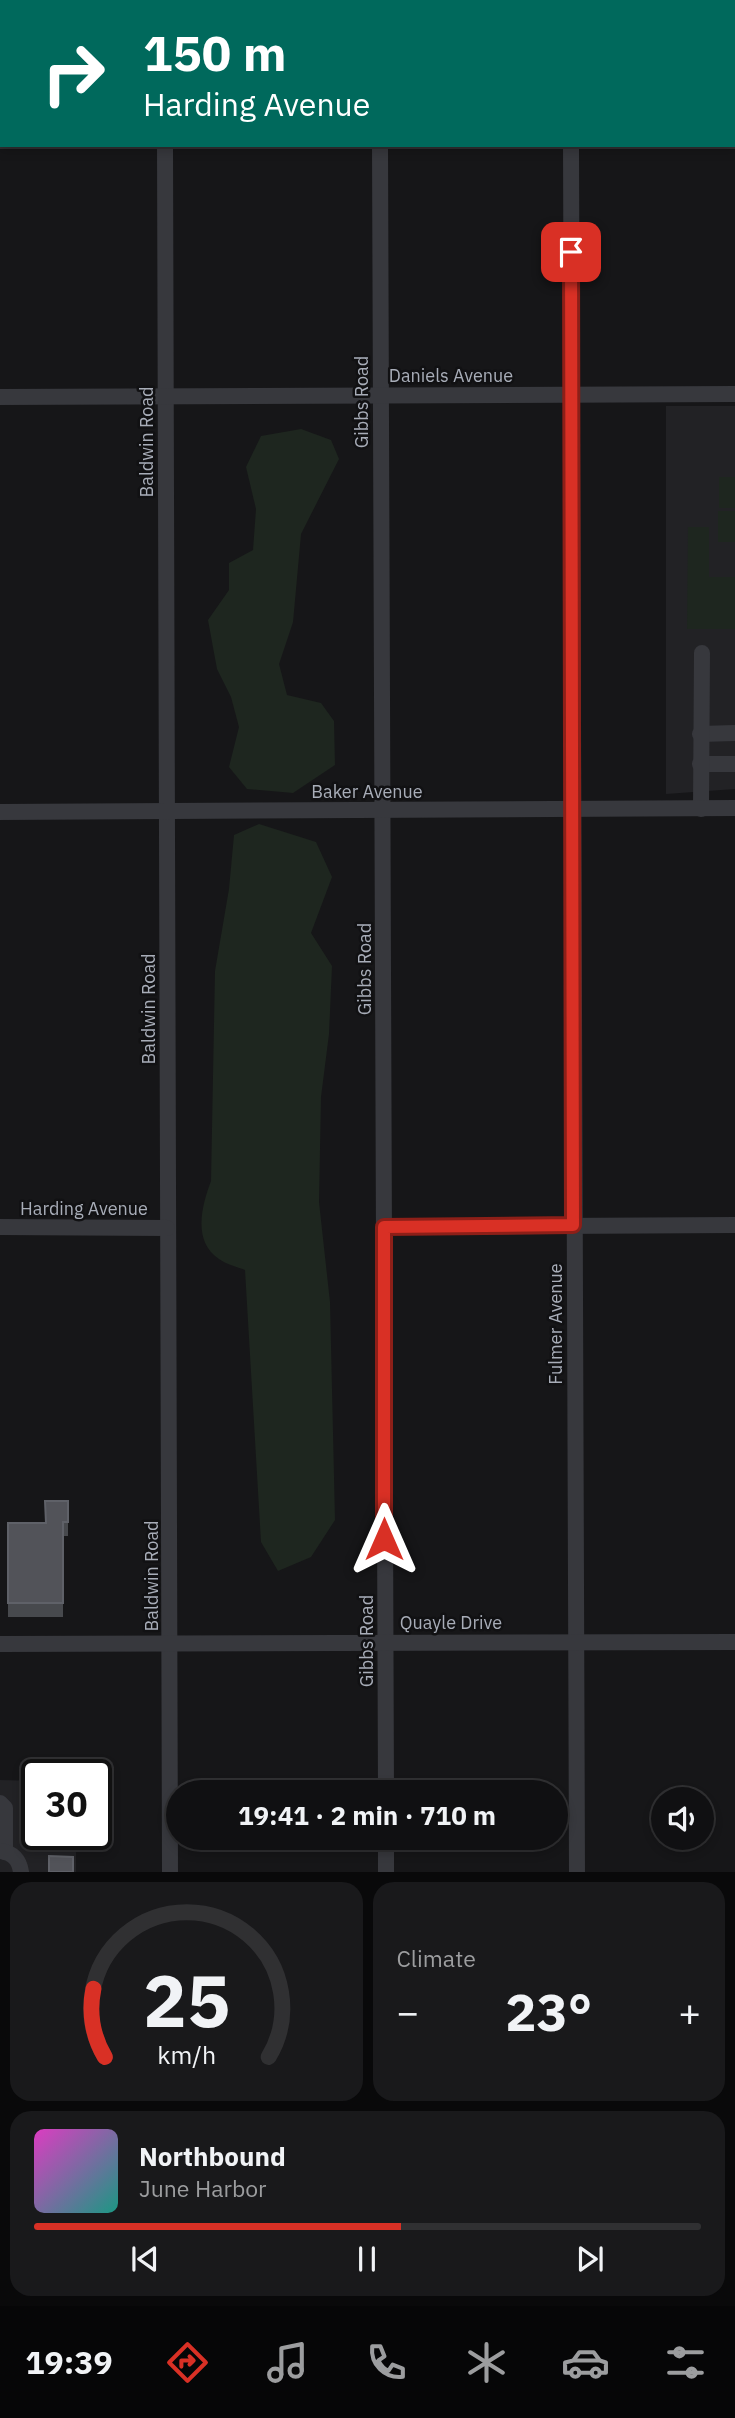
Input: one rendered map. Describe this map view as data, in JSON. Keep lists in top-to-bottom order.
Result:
{
  "streets": {
    "street": [
      "Daniels Avenue",
      "Gibbs Road",
      "Baldwin Road",
      "Baker Avenue",
      "Harding Avenue",
      "Fulmer Avenue",
      "Quayle Drive"
    ]
  },
  "crossings": [
    ["Daniels Avenue", "Gibbs Road"],
    ["Daniels Avenue", "Baldwin Road"],
    ["Daniels Avenue", "Fulmer Avenue"],
    ["Gibbs Road", "Baker Avenue"],
    ["Gibbs Road", "Quayle Drive"],
    ["Baldwin Road", "Baker Avenue"],
    ["Baldwin Road", "Harding Avenue"],
    ["Baldwin Road", "Quayle Drive"],
    ["Baker Avenue", "Fulmer Avenue"],
    ["Fulmer Avenue", "Quayle Drive"]
  ],
  "page": {
    "turn": ["150 m", "Harding Avenue"],
    "limit": "30",
    "trip": "19:41 · 2 min · 710 m",
    "tile": "Climate",
    "heat": ["−", "23°", "+"],
    "song": ["Northbound", "June Harbor"],
    "tabs": "19:39",
    "gauge": ["25", "km/h"]
  }
}
